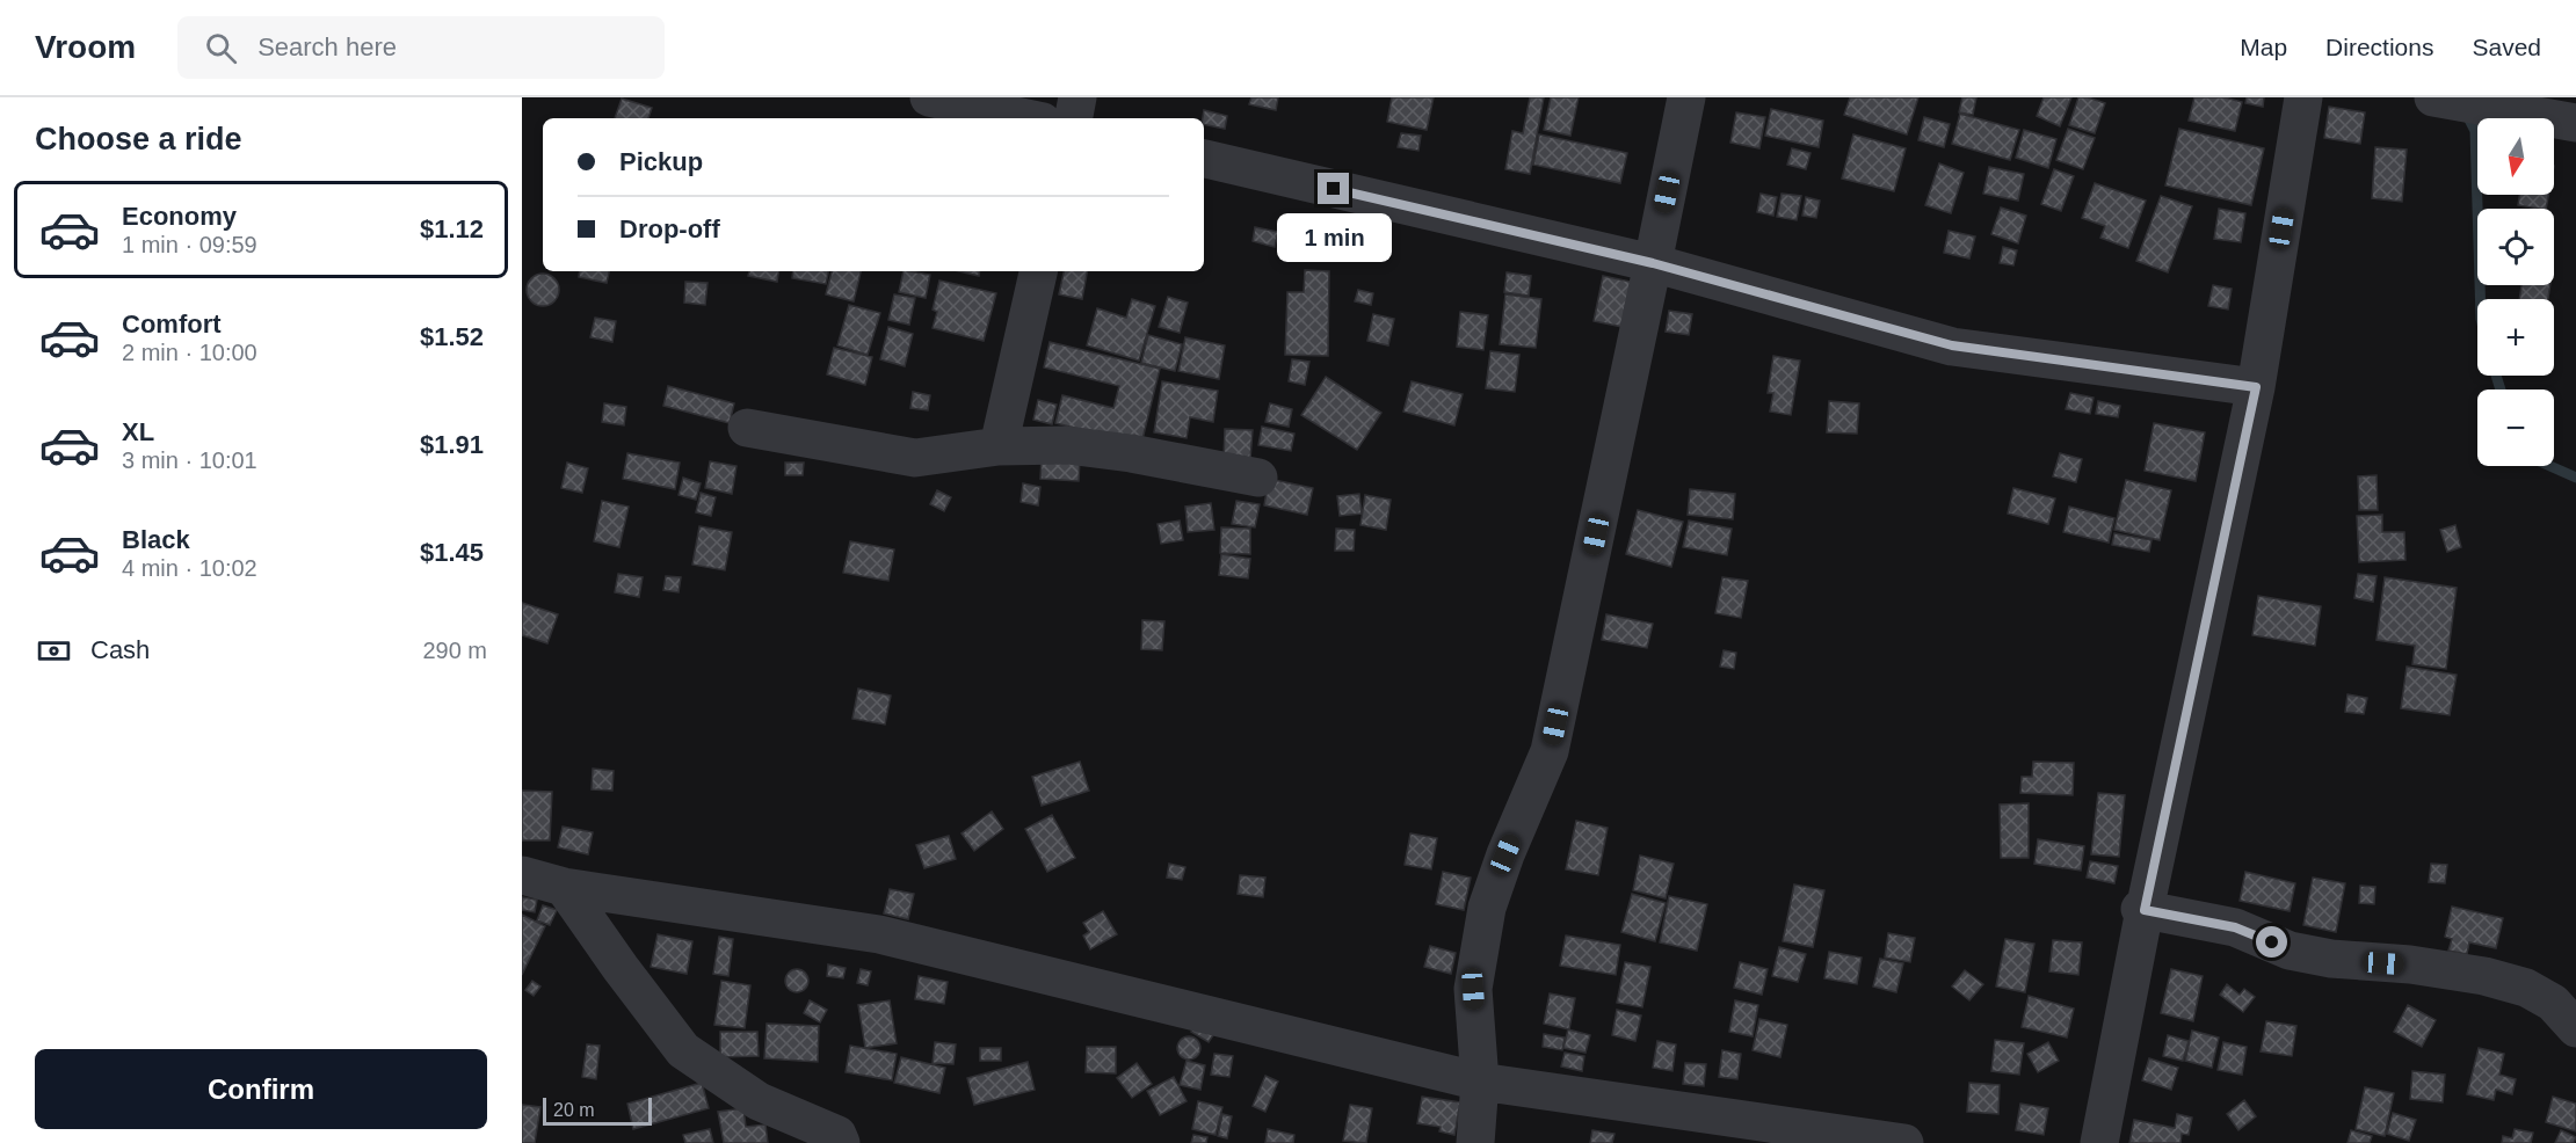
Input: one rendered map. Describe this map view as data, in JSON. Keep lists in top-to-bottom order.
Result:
{
  "scale_bar": "20 m",
  "north": "bottom",
  "page": {
    "header": "Vroom",
    "search": "Search here",
    "nav": ["Map", "Directions", "Saved"],
    "heading": "Choose a ride",
    "map_buttons": ["+", "−"],
    "banner": ["Pickup", "Drop-off"],
    "list": [
      {
        "name": "Economy",
        "note": "1 min · 09:59",
        "value": "$1.12"
      },
      {
        "name": "Comfort",
        "note": "2 min · 10:00",
        "value": "$1.52"
      },
      {
        "name": "XL",
        "note": "3 min · 10:01",
        "value": "$1.91"
      },
      {
        "name": "Black",
        "note": "4 min · 10:02",
        "value": "$1.45"
      }
    ],
    "bubble": "1 min",
    "pay": ["Cash", "290 m"],
    "buttons": "Confirm",
    "scale": "20 m"
  }
}
